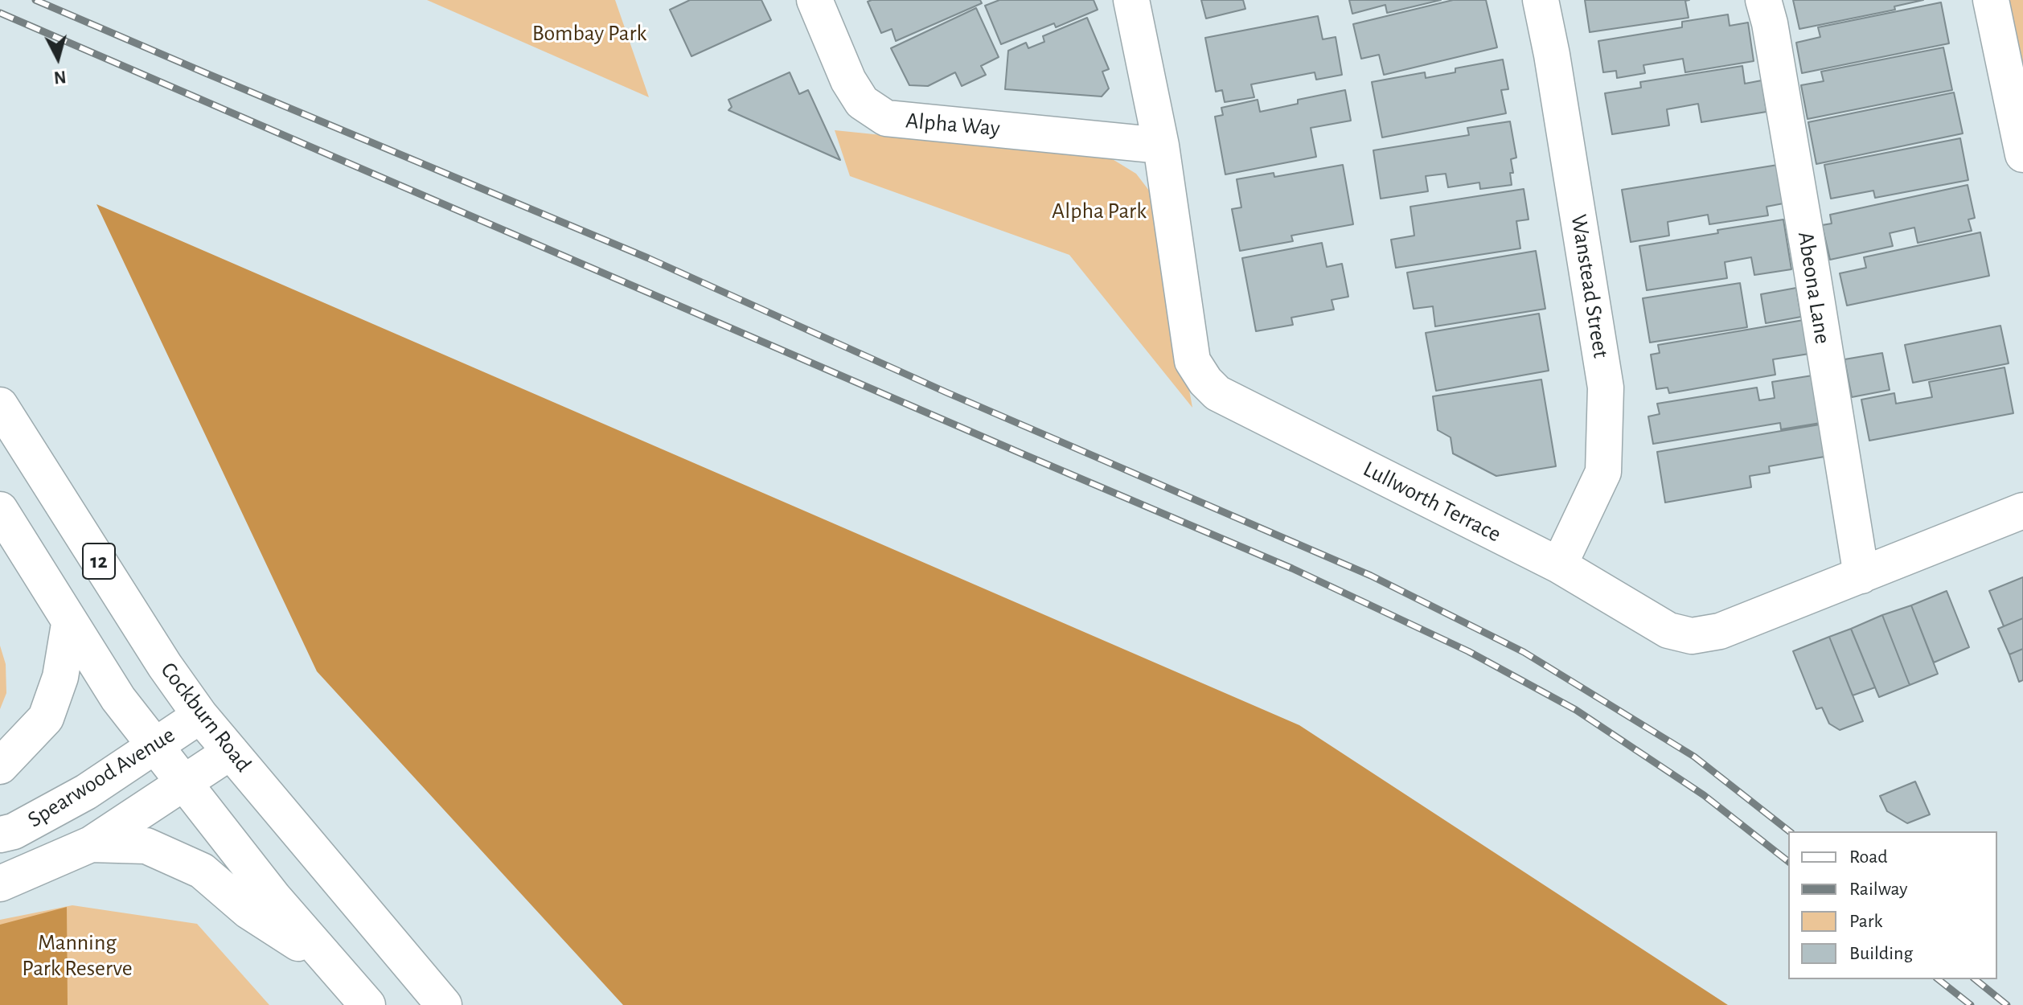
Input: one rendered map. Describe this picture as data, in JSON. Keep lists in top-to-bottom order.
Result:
{
  "streets": {
    "street": [
      "Alpha Way",
      "Wanstead Street",
      "Abeona Lane",
      "Lullworth Terrace",
      "12",
      "Cockburn Road",
      "Spearwood Avenue"
    ]
  },
  "crossings": [
    ["Alpha Way", "Lullworth Terrace"],
    ["Wanstead Street", "Lullworth Terrace"],
    ["Abeona Lane", "Lullworth Terrace"],
    ["Cockburn Road", "Spearwood Avenue"]
  ],
  "parks": ["Bombay Park", "Alpha Park", "Manning Park Reserve"],
  "legend": [
    "Road",
    "Railway",
    "Park",
    "Building"
  ],
  "north": "bottom"
}
